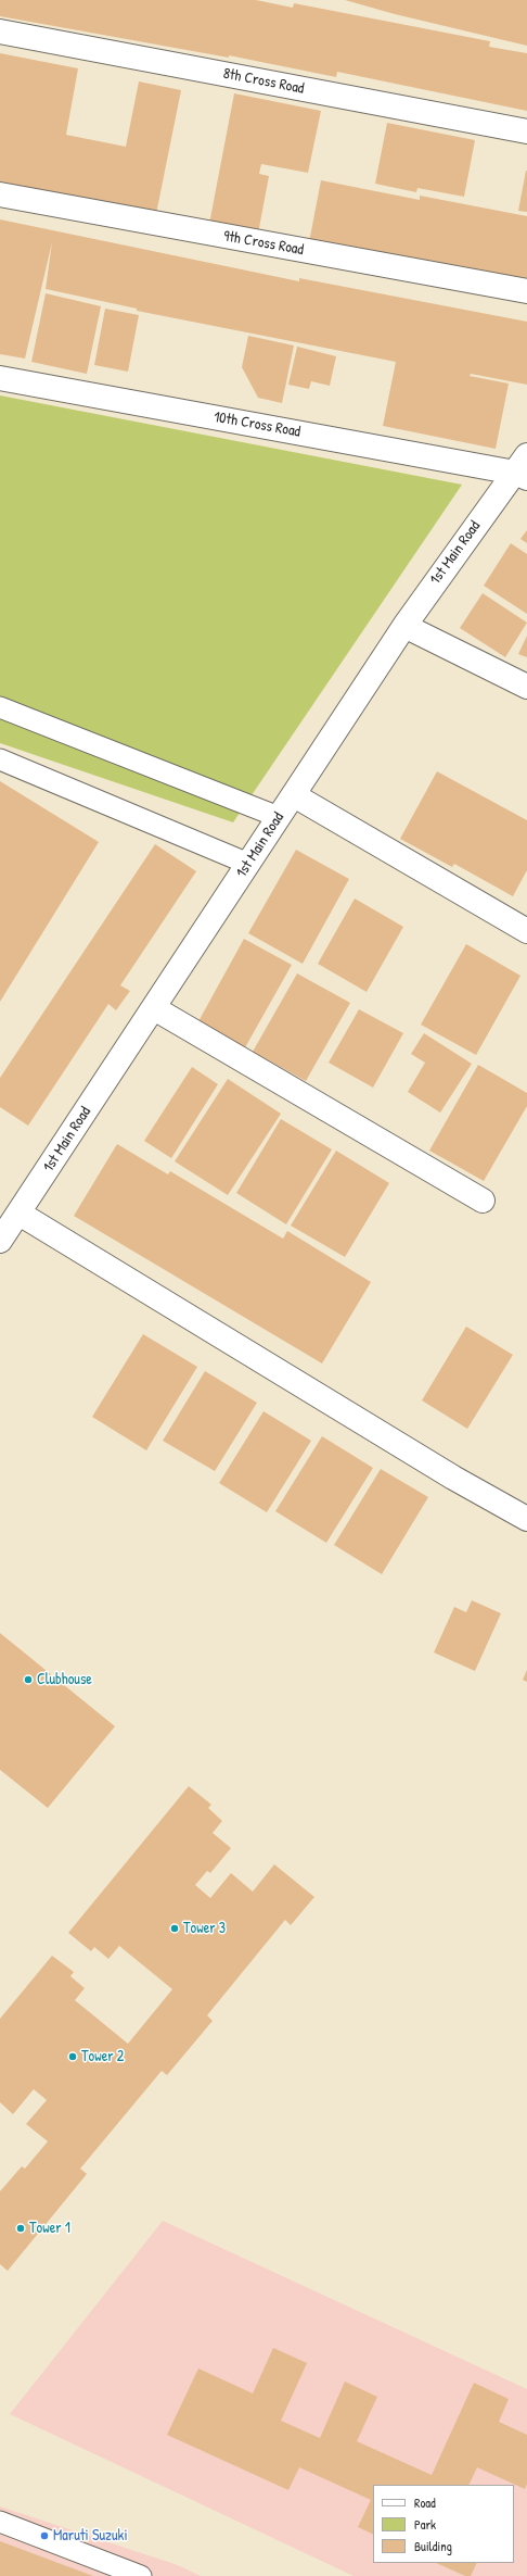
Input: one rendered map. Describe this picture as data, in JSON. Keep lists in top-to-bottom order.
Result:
{
  "streets": {
    "street": [
      "8th Cross Road",
      "9th Cross Road",
      "10th Cross Road",
      "1st Main Road"
    ]
  },
  "crossings": [
    ["10th Cross Road", "1st Main Road"]
  ],
  "places": [
    "Clubhouse",
    "Tower 3",
    "Tower 2",
    "Tower 1",
    "Maruti Suzuki"
  ],
  "legend": ["Road", "Park", "Building"]
}
